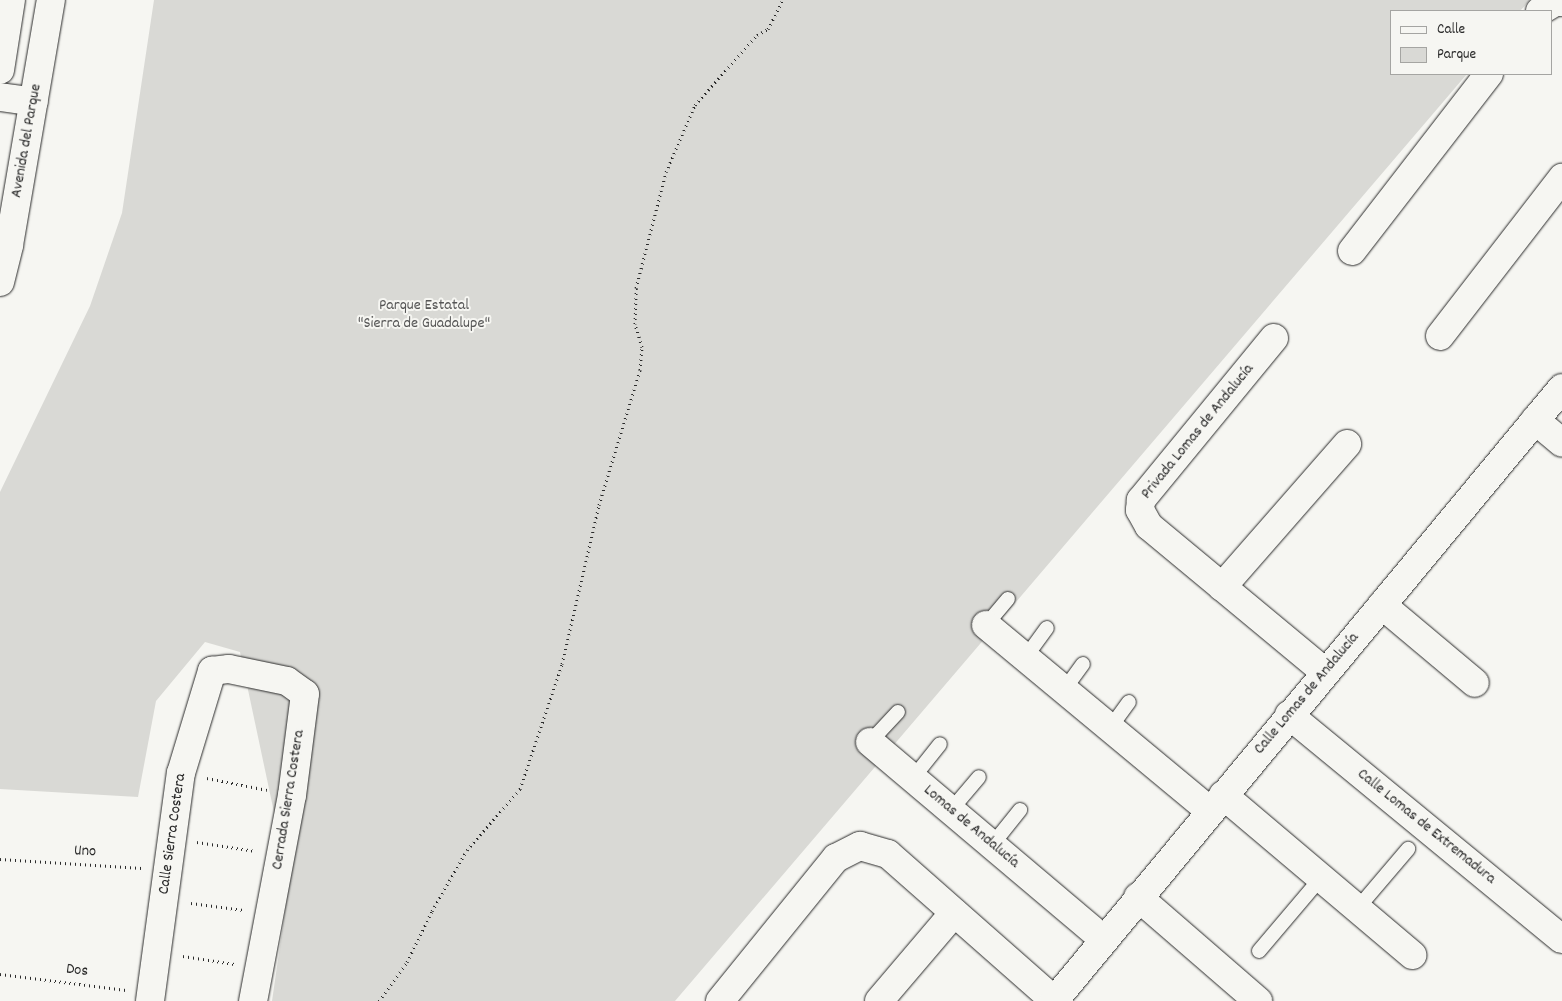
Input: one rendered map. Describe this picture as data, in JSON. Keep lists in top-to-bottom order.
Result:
{
  "streets": {
    "street": [
      "Avenida del Parque",
      "Privada Lomas de Andalucía",
      "Calle Lomas de Andalucía",
      "Cerrada Sierra Costera",
      "Lomas de Andalucía",
      "Calle Lomas de Extremadura",
      "Calle Sierra Costera"
    ],
    "path": ["Uno", "Dos"]
  },
  "crossings": [
    ["Privada Lomas de Andalucía", "Calle Lomas de Andalucía"],
    ["Calle Lomas de Andalucía", "Lomas de Andalucía"],
    ["Calle Lomas de Andalucía", "Calle Lomas de Extremadura"],
    ["Cerrada Sierra Costera", "Calle Sierra Costera"],
    ["Calle Sierra Costera", "Uno"],
    ["Calle Sierra Costera", "Dos"]
  ],
  "parks": ["Parque Estatal \"Sierra de Guadalupe\""],
  "legend": ["Calle", "Parque"]
}
